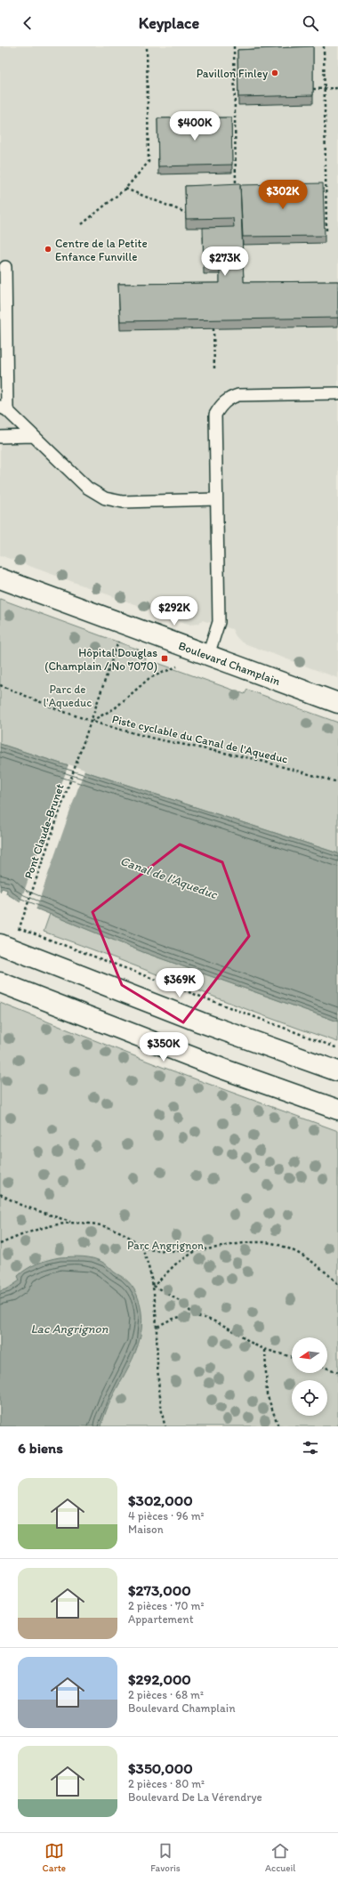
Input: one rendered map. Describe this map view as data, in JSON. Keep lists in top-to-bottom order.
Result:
{
  "streets": {
    "main road": ["Boulevard Champlain"],
    "path": ["Piste cyclable du Canal de l'Aqueduc", "Pont Claude-Brunet"]
  },
  "crossings": [
    ["Boulevard Champlain", "Pont Claude-Brunet"],
    ["Piste cyclable du Canal de l'Aqueduc", "Pont Claude-Brunet"]
  ],
  "water": ["Canal de l'Aqueduc", "Lac Angrignon"],
  "parks": ["Parc de l'Aqueduc", "Parc Angrignon"],
  "places": {
    "other": ["Pavillon Finley", "Centre de la Petite Enfance Funville"],
    "transit": ["Hôpital Douglas (Champlain / No 7070)"]
  },
  "north": "left",
  "page": {
    "header": "Keyplace",
    "price": [
      "$400K",
      "$302K",
      "$273K",
      "$292K",
      "$369K",
      "$350K"
    ],
    "heading": "6 biens",
    "list": [
      {
        "name": "$302,000",
        "note": "4 pièces · 96 m² · Maison"
      },
      {
        "name": "$273,000",
        "note": "2 pièces · 70 m² · Appartement"
      },
      {
        "name": "$292,000",
        "note": "2 pièces · 68 m² · Boulevard Champlain"
      },
      {
        "name": "$350,000",
        "note": "2 pièces · 80 m² · Boulevard De La Vérendrye"
      }
    ],
    "tabs": ["Carte", "Favoris", "Accueil"]
  }
}
